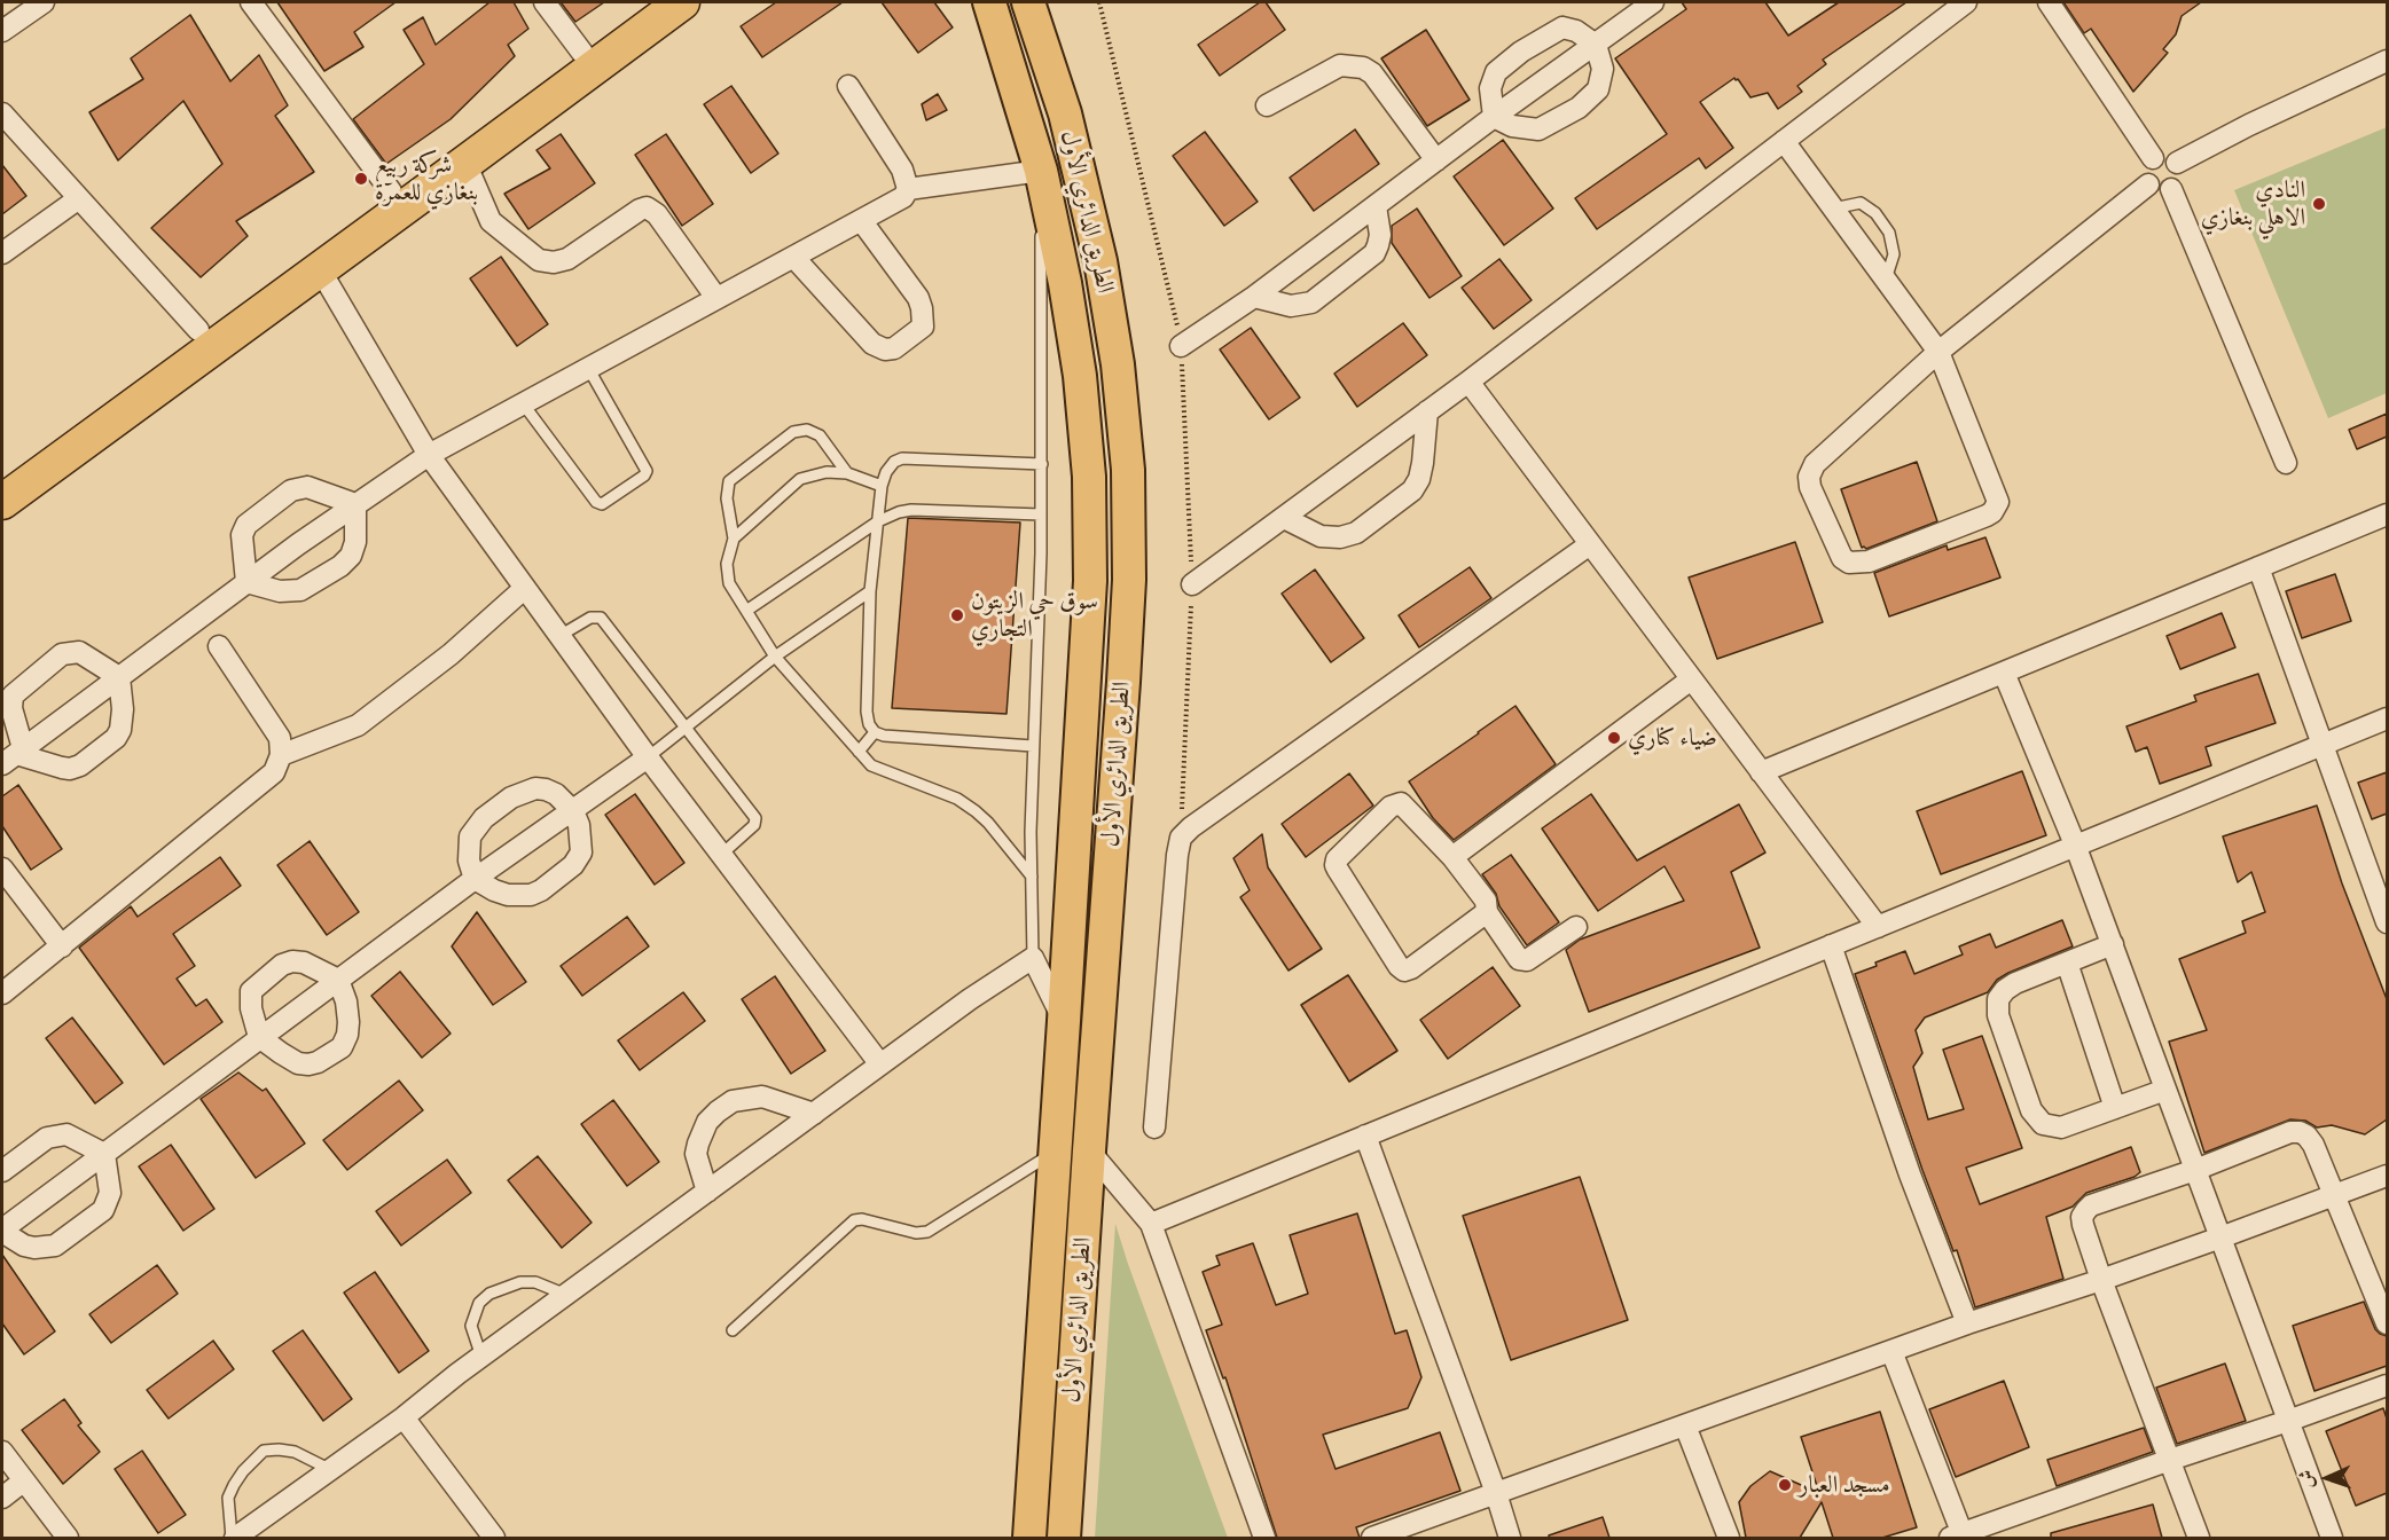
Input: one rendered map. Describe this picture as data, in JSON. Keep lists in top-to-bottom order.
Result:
{
  "streets": {
    "main road": ["الطريق الدائري الأول"]
  },
  "places": [
    "شركة ربيع بنغازي للعمرة",
    "النادي الاهلي بنغازي",
    "سوق حي الزيتون التجاري",
    "ضياء كناري",
    "مسجد العبار"
  ],
  "north": "left"
}
